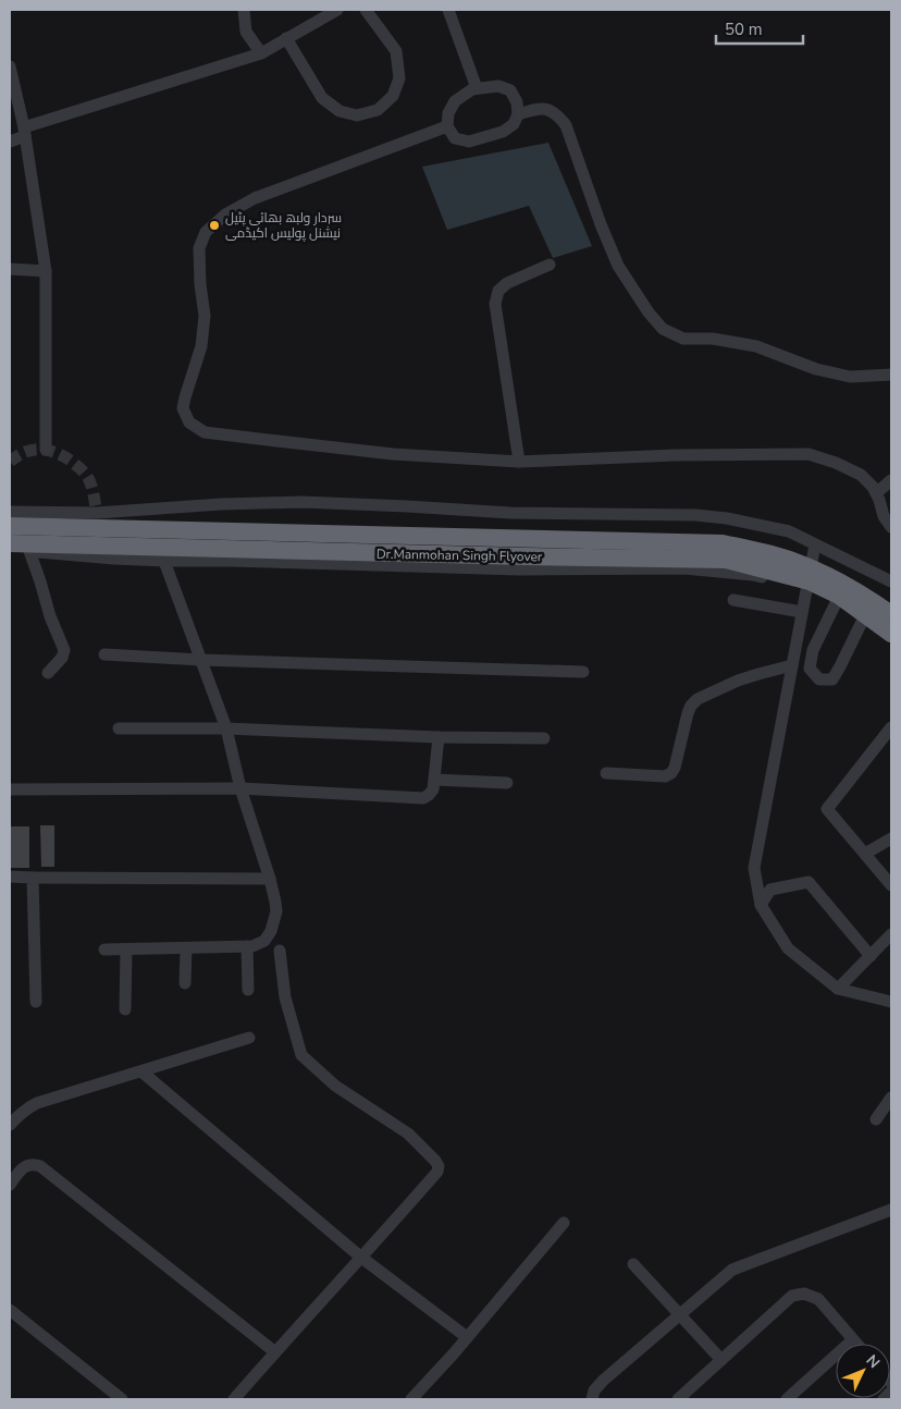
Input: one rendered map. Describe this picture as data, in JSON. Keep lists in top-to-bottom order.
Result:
{
  "streets": {
    "highway": ["Dr.Manmohan Singh Flyover"]
  },
  "places": ["سردار ولبھ بھائی پٹیل نیشنل پولیس اکیڈمی"],
  "scale_bar": "50 m",
  "north": "top right"
}
